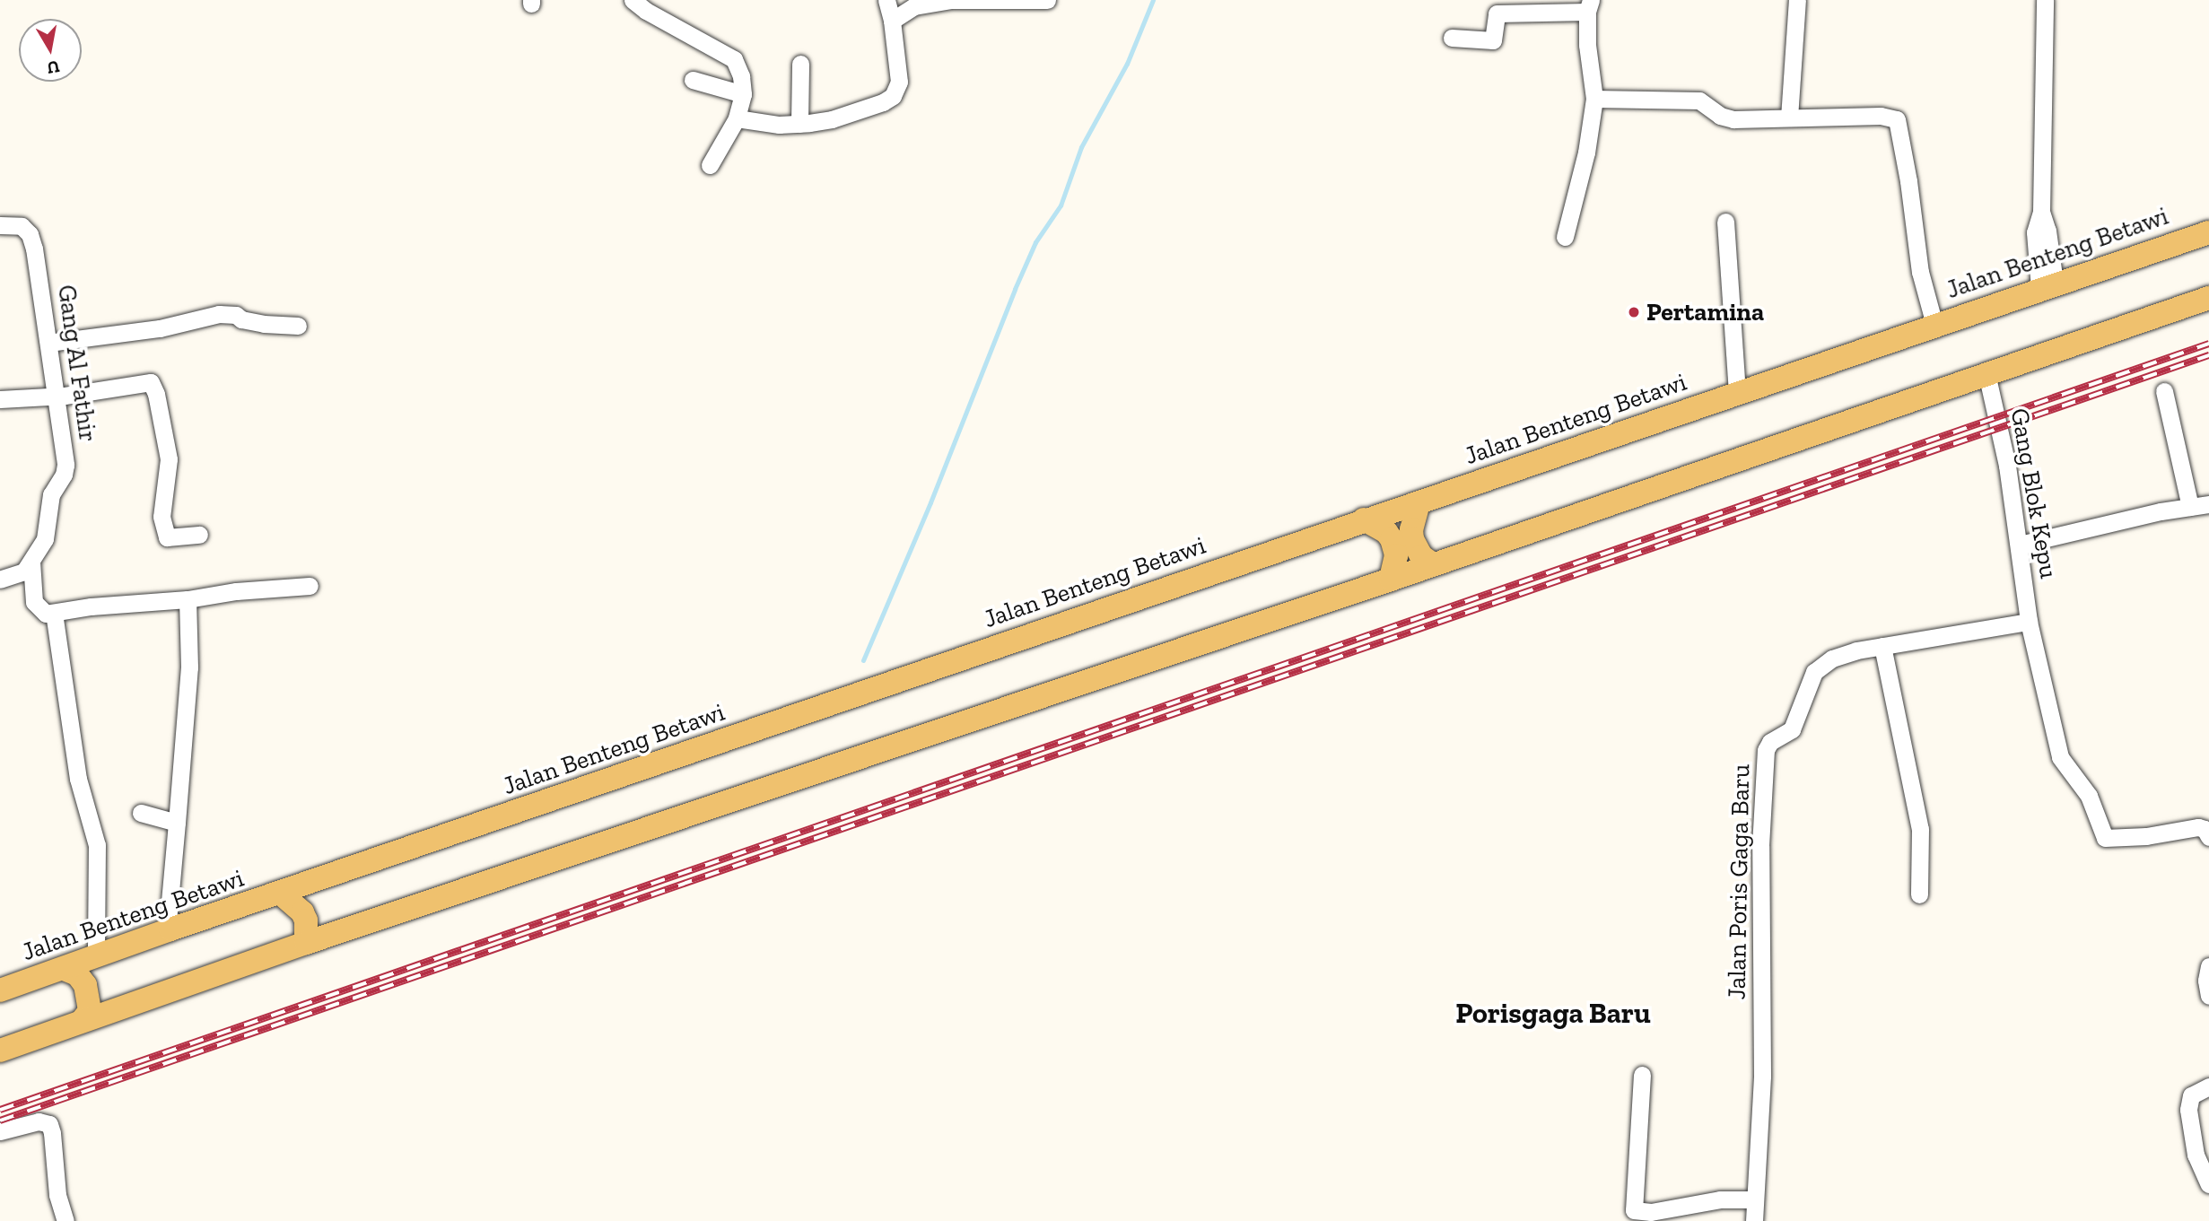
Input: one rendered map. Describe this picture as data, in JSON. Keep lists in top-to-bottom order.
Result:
{
  "streets": {
    "main road": ["Jalan Benteng Betawi"],
    "street": ["Gang Al Fathir", "Gang Blok Kepu", "Jalan Poris Gaga Baru"]
  },
  "crossings": [
    ["Gang Blok Kepu", "Jalan Poris Gaga Baru"]
  ],
  "districts": ["Porisgaga Baru"],
  "places": ["Pertamina"],
  "north": "bottom"
}
